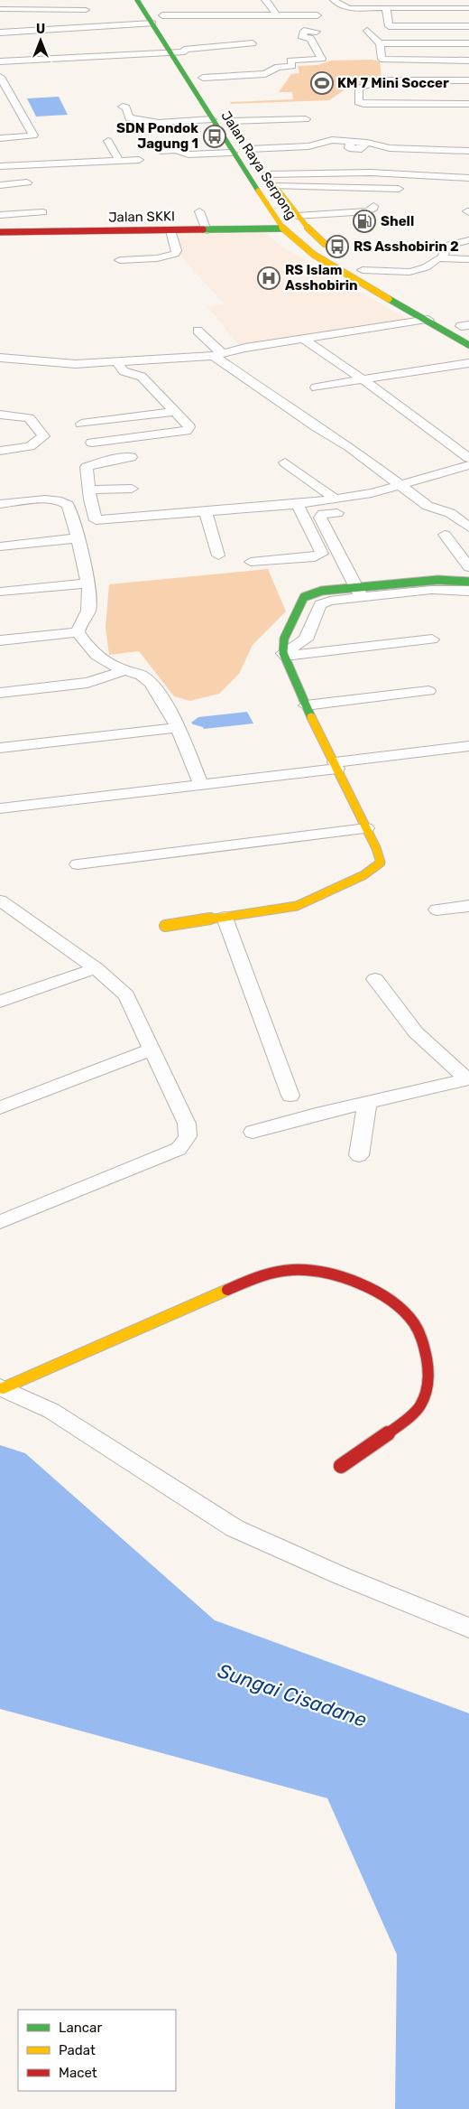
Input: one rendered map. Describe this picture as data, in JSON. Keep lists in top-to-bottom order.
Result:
{
  "streets": {
    "main road": ["Jalan Raya Serpong", "Jalan SKKI"]
  },
  "crossings": [
    ["Jalan Raya Serpong", "Jalan SKKI"]
  ],
  "water": ["Sungai Cisadane"],
  "places": {
    "sports": ["KM 7 Mini Soccer"],
    "bus stop": ["SDN Pondok Jagung 1", "RS Asshobirin 2"],
    "fuel station": ["Shell"],
    "hospital": ["RS Islam Asshobirin"]
  },
  "legend": ["Lancar", "Padat", "Macet"],
  "north": "top"
}
